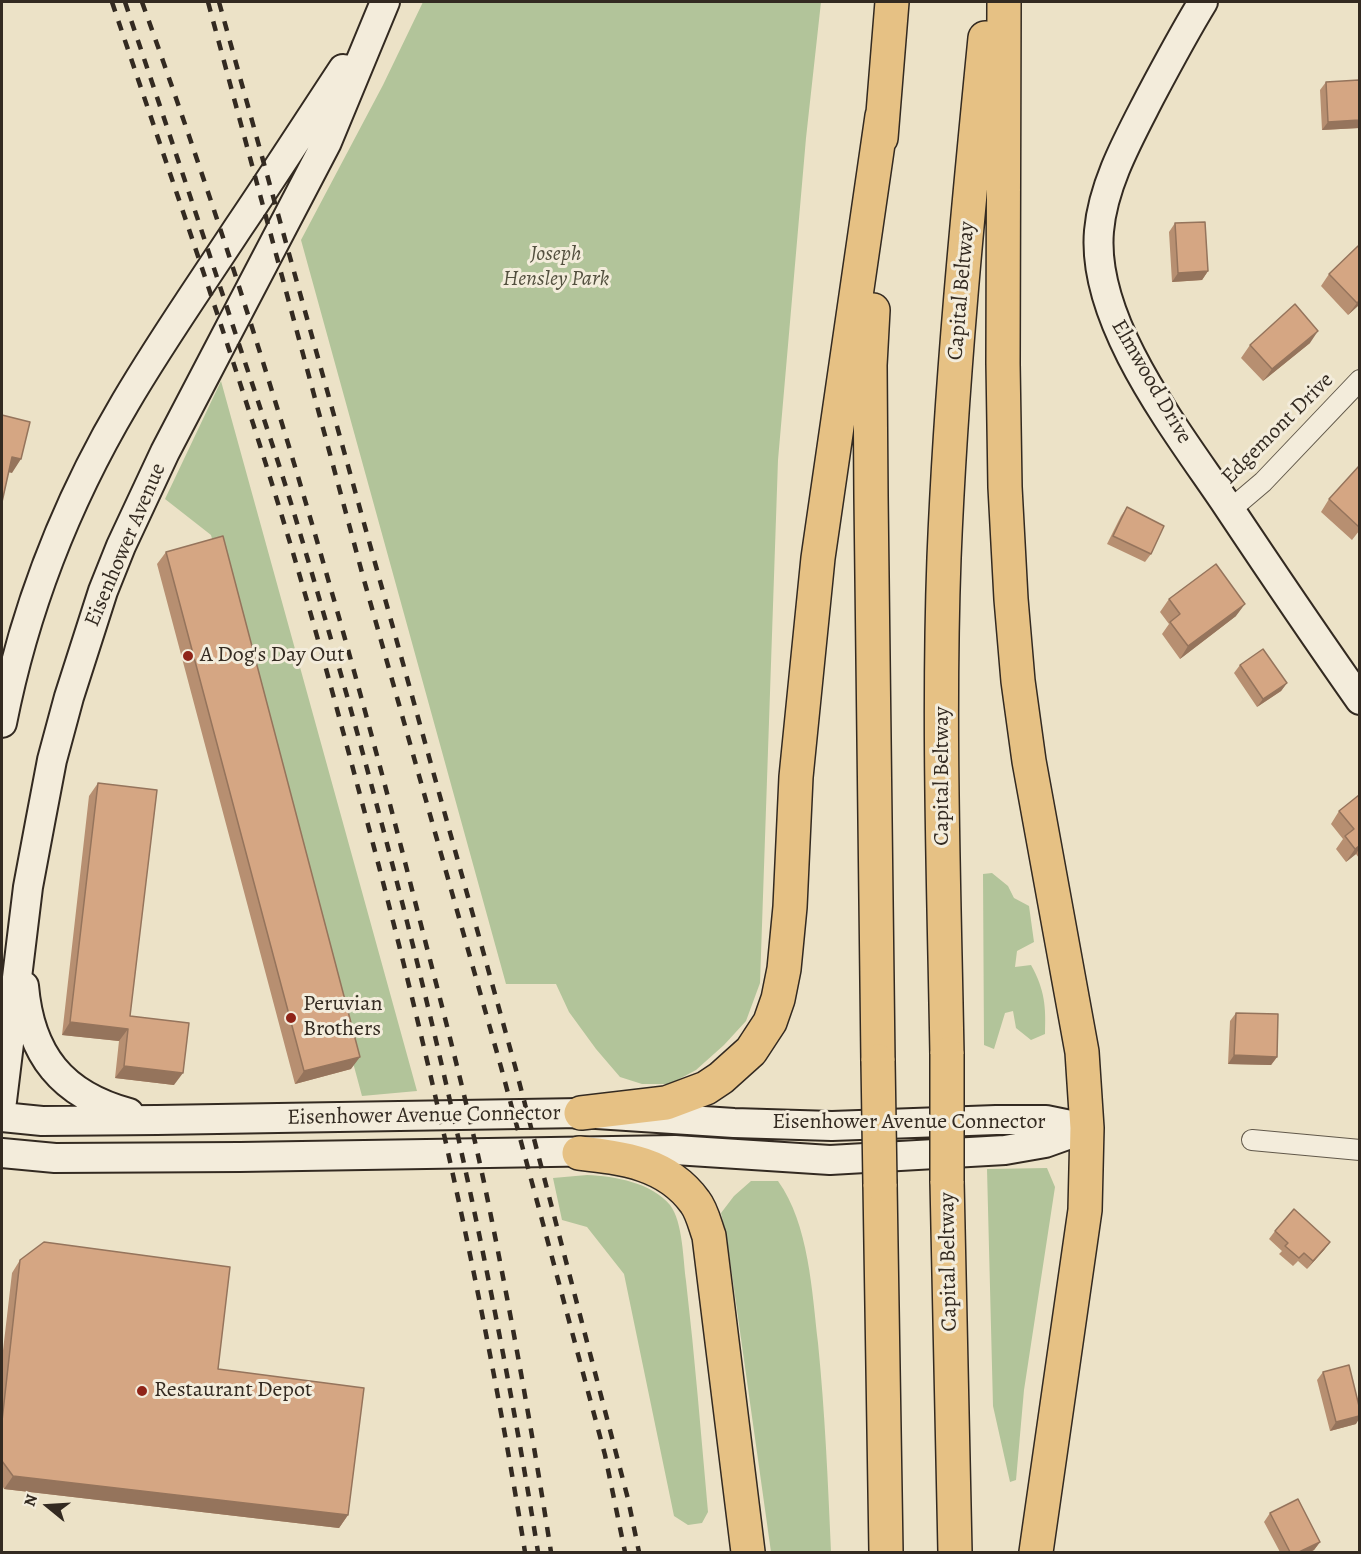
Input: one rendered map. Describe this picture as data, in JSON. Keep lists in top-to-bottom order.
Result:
{
  "streets": {
    "highway": ["Capital Beltway"],
    "main road": ["Elmwood Drive", "Eisenhower Avenue", "Eisenhower Avenue Connector"],
    "street": ["Edgemont Drive"]
  },
  "crossings": [
    ["Elmwood Drive", "Edgemont Drive"]
  ],
  "parks": ["Joseph Hensley Park"],
  "places": ["A Dog's Day Out", "Peruvian Brothers", "Restaurant Depot"],
  "north": "left"
}
